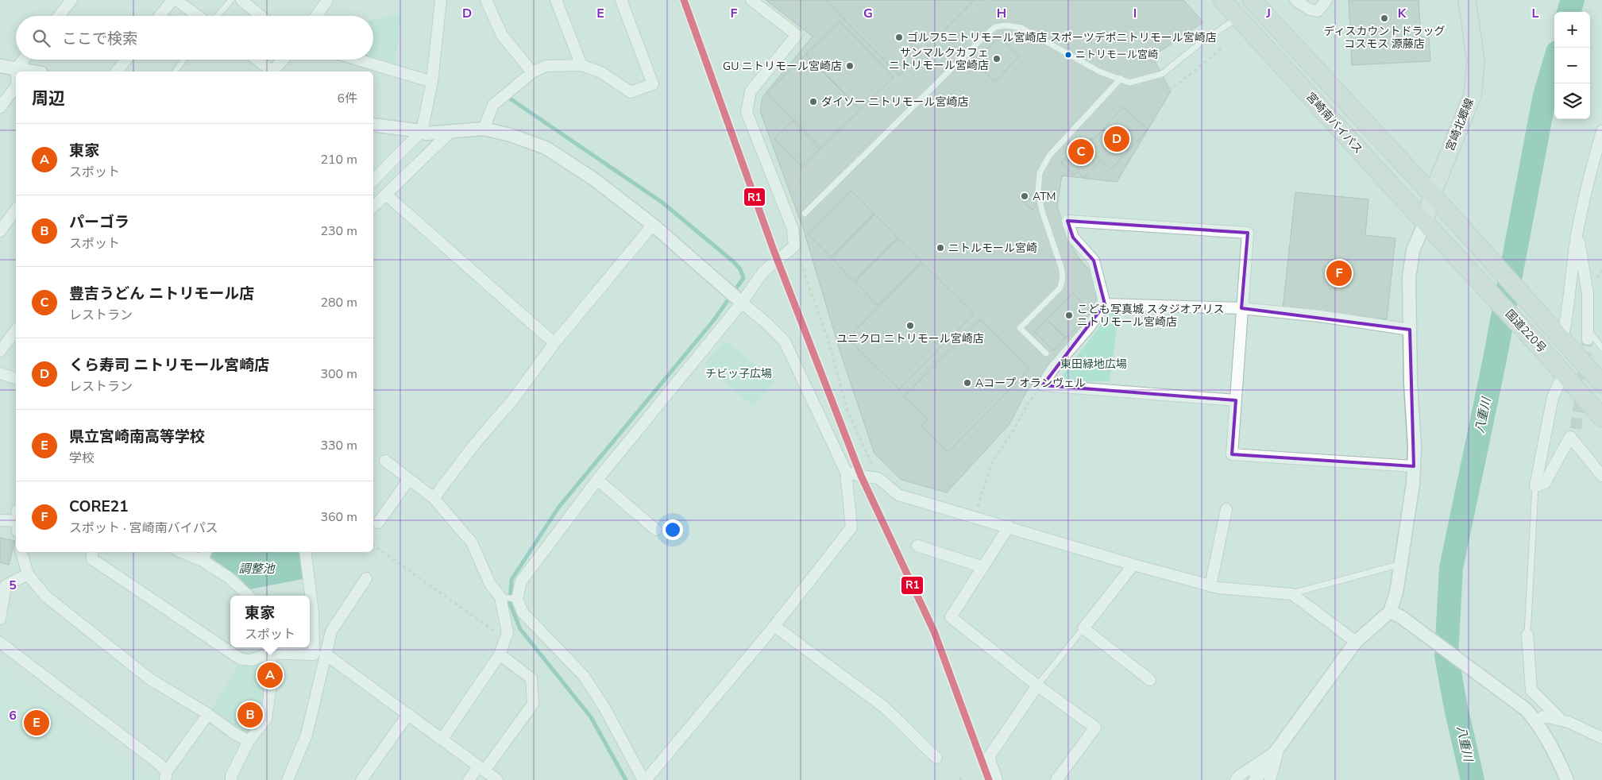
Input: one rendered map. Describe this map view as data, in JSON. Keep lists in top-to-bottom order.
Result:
{
  "streets": {
    "highway": ["宮崎南バイパス", "国道220号"],
    "main road": ["宮崎北郷線"]
  },
  "crossings": [
    ["宮崎南バイパス", "宮崎北郷線"],
    ["宮崎南バイパス", "国道220号"]
  ],
  "water": ["八重川", "調整池"],
  "parks": ["東田緑地広場", "チビッ子広場"],
  "places": [
    "ディスカウントドラッグ コスモス 源藤店",
    "ゴルフ5ニトリモール宮崎店 スポーツデポニトリモール宮崎店",
    "ニトリモール宮崎",
    "サンマルクカフェ ニトリモール宮崎店",
    "GU ニトリモール宮崎店",
    "ダイソー ニトリモール宮崎店",
    "ATM",
    "ニトルモール宮崎",
    "こども写真城 スタジオアリス ニトリモール宮崎店",
    "ユニクロ ニトリモール宮崎店",
    "Aコープ オランヴェル"
  ],
  "lines": ["transit line R1"],
  "page": {
    "map_buttons": ["+", "−"],
    "search": "ここで検索",
    "heading": ["周辺", "6件"],
    "list": [
      {
        "mark": "A",
        "name": "東家",
        "note": "スポット",
        "value": "210 m"
      },
      {
        "mark": "B",
        "name": "パーゴラ",
        "note": "スポット",
        "value": "230 m"
      },
      {
        "mark": "C",
        "name": "豊吉うどん ニトリモール店",
        "note": "レストラン",
        "value": "280 m"
      },
      {
        "mark": "D",
        "name": "くら寿司 ニトリモール宮崎店",
        "note": "レストラン",
        "value": "300 m"
      },
      {
        "mark": "E",
        "name": "県立宮崎南高等学校",
        "note": "学校",
        "value": "330 m"
      },
      {
        "mark": "F",
        "name": "CORE21",
        "note": "スポット · 宮崎南バイパス",
        "value": "360 m"
      }
    ],
    "pins": [
      "D",
      "C",
      "F",
      "A",
      "B",
      "E"
    ],
    "popup": ["東家", "スポット"]
  },
  "grid": {
    "columns": [
      "D",
      "E",
      "F",
      "G",
      "H",
      "I",
      "J",
      "K",
      "L"
    ],
    "rows": ["5", "6"]
  }
}
